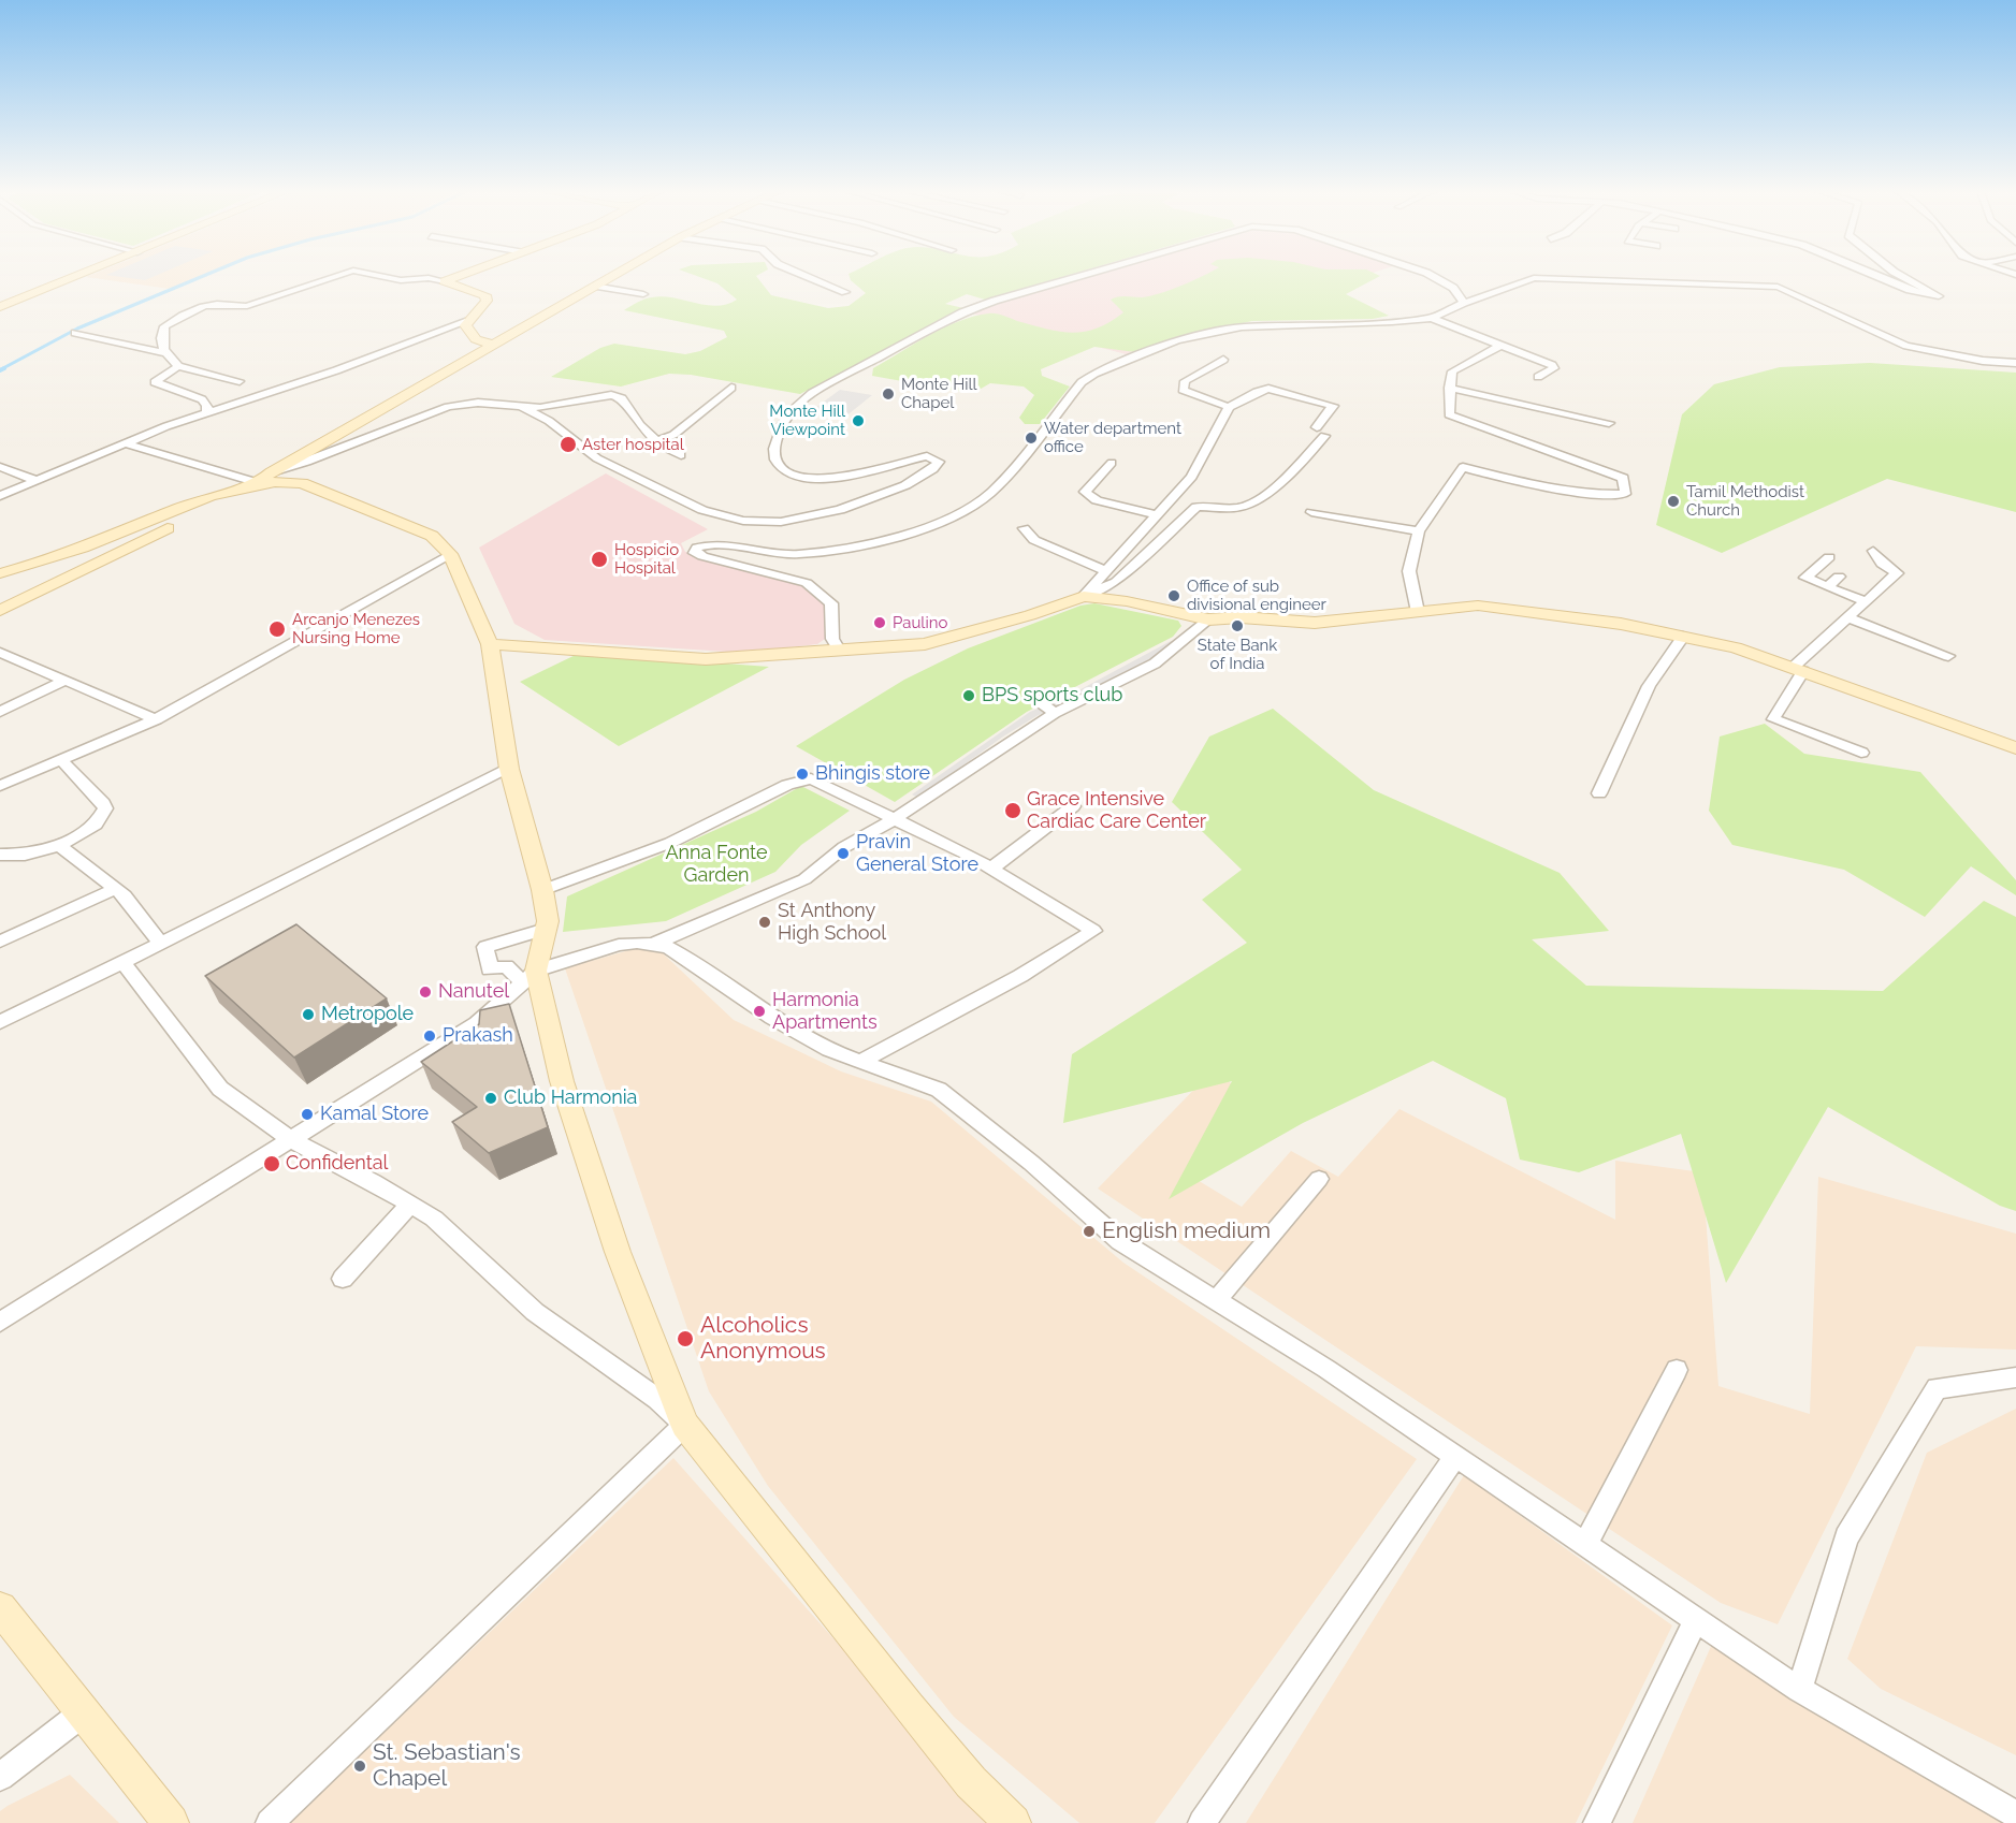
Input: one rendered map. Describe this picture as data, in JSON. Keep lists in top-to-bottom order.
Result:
{
  "parks": ["Anna Fonte Garden"],
  "places": [
    "Monte Hill Chapel",
    "Monte Hill Viewpoint",
    "Water department office",
    "Aster hospital",
    "Tamil Methodist Church",
    "Hospicio Hospital",
    "Office of sub divisional engineer",
    "Paulino",
    "State Bank of India",
    "Arcanjo Menezes Nursing Home",
    "BPS sports club",
    "Bhingis store",
    "Grace Intensive Cardiac Care Center",
    "Pravin General Store",
    "St Anthony High School",
    "Nanutel",
    "Harmonia Apartments",
    "Metropole",
    "Prakash",
    "Club Harmonia",
    "Kamal Store",
    "Confidental",
    "English medium",
    "Alcoholics Anonymous",
    "St. Sebastian's Chapel"
  ]
}
